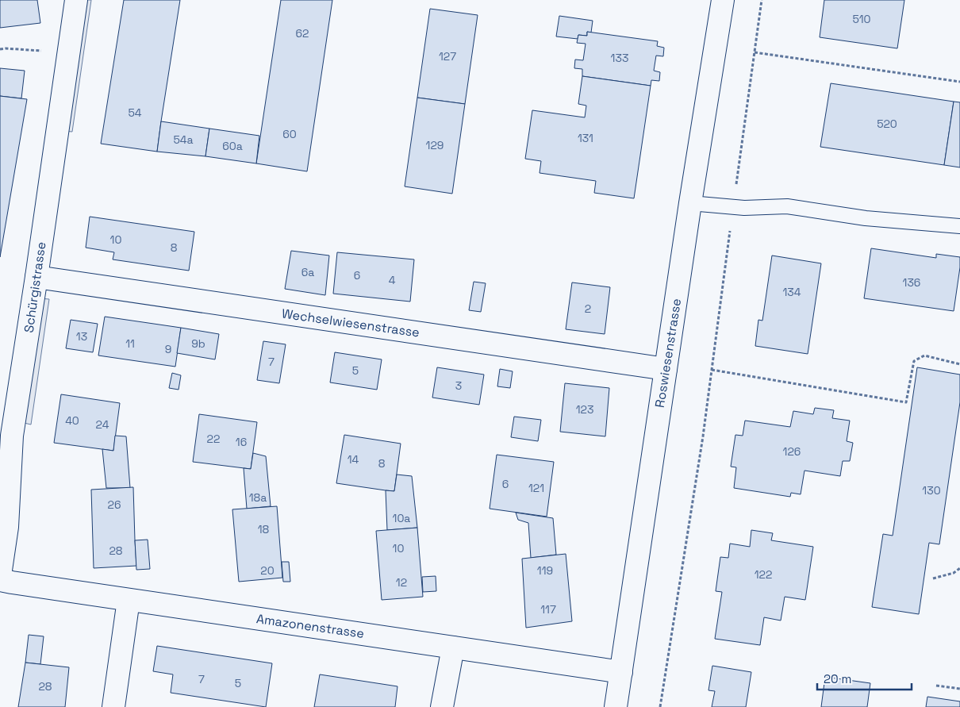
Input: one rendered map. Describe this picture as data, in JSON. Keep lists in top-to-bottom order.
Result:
{
  "streets": {
    "street": [
      "Schürgistrasse",
      "Wechselwiesenstrasse",
      "Roswiesenstrasse",
      "Amazonenstrasse"
    ]
  },
  "crossings": [
    ["Schürgistrasse", "Wechselwiesenstrasse"],
    ["Wechselwiesenstrasse", "Roswiesenstrasse"],
    ["Roswiesenstrasse", "Amazonenstrasse"]
  ],
  "house_numbers": [
    "510",
    "62",
    "127",
    "133",
    "54",
    "520",
    "60",
    "131",
    "54a",
    "129",
    "60a",
    "10",
    "8",
    "6a",
    "6",
    "4",
    "136",
    "134",
    "2",
    "13",
    "11",
    "9b",
    "9",
    "7",
    "5",
    "3",
    "123",
    "40",
    "24",
    "22",
    "16",
    "126",
    "14",
    "8",
    "6",
    "121",
    "130",
    "18a",
    "26",
    "10a",
    "18",
    "10",
    "28",
    "20",
    "119",
    "122",
    "12",
    "117",
    "7",
    "5",
    "28"
  ],
  "scale_bar": "20 m"
}
